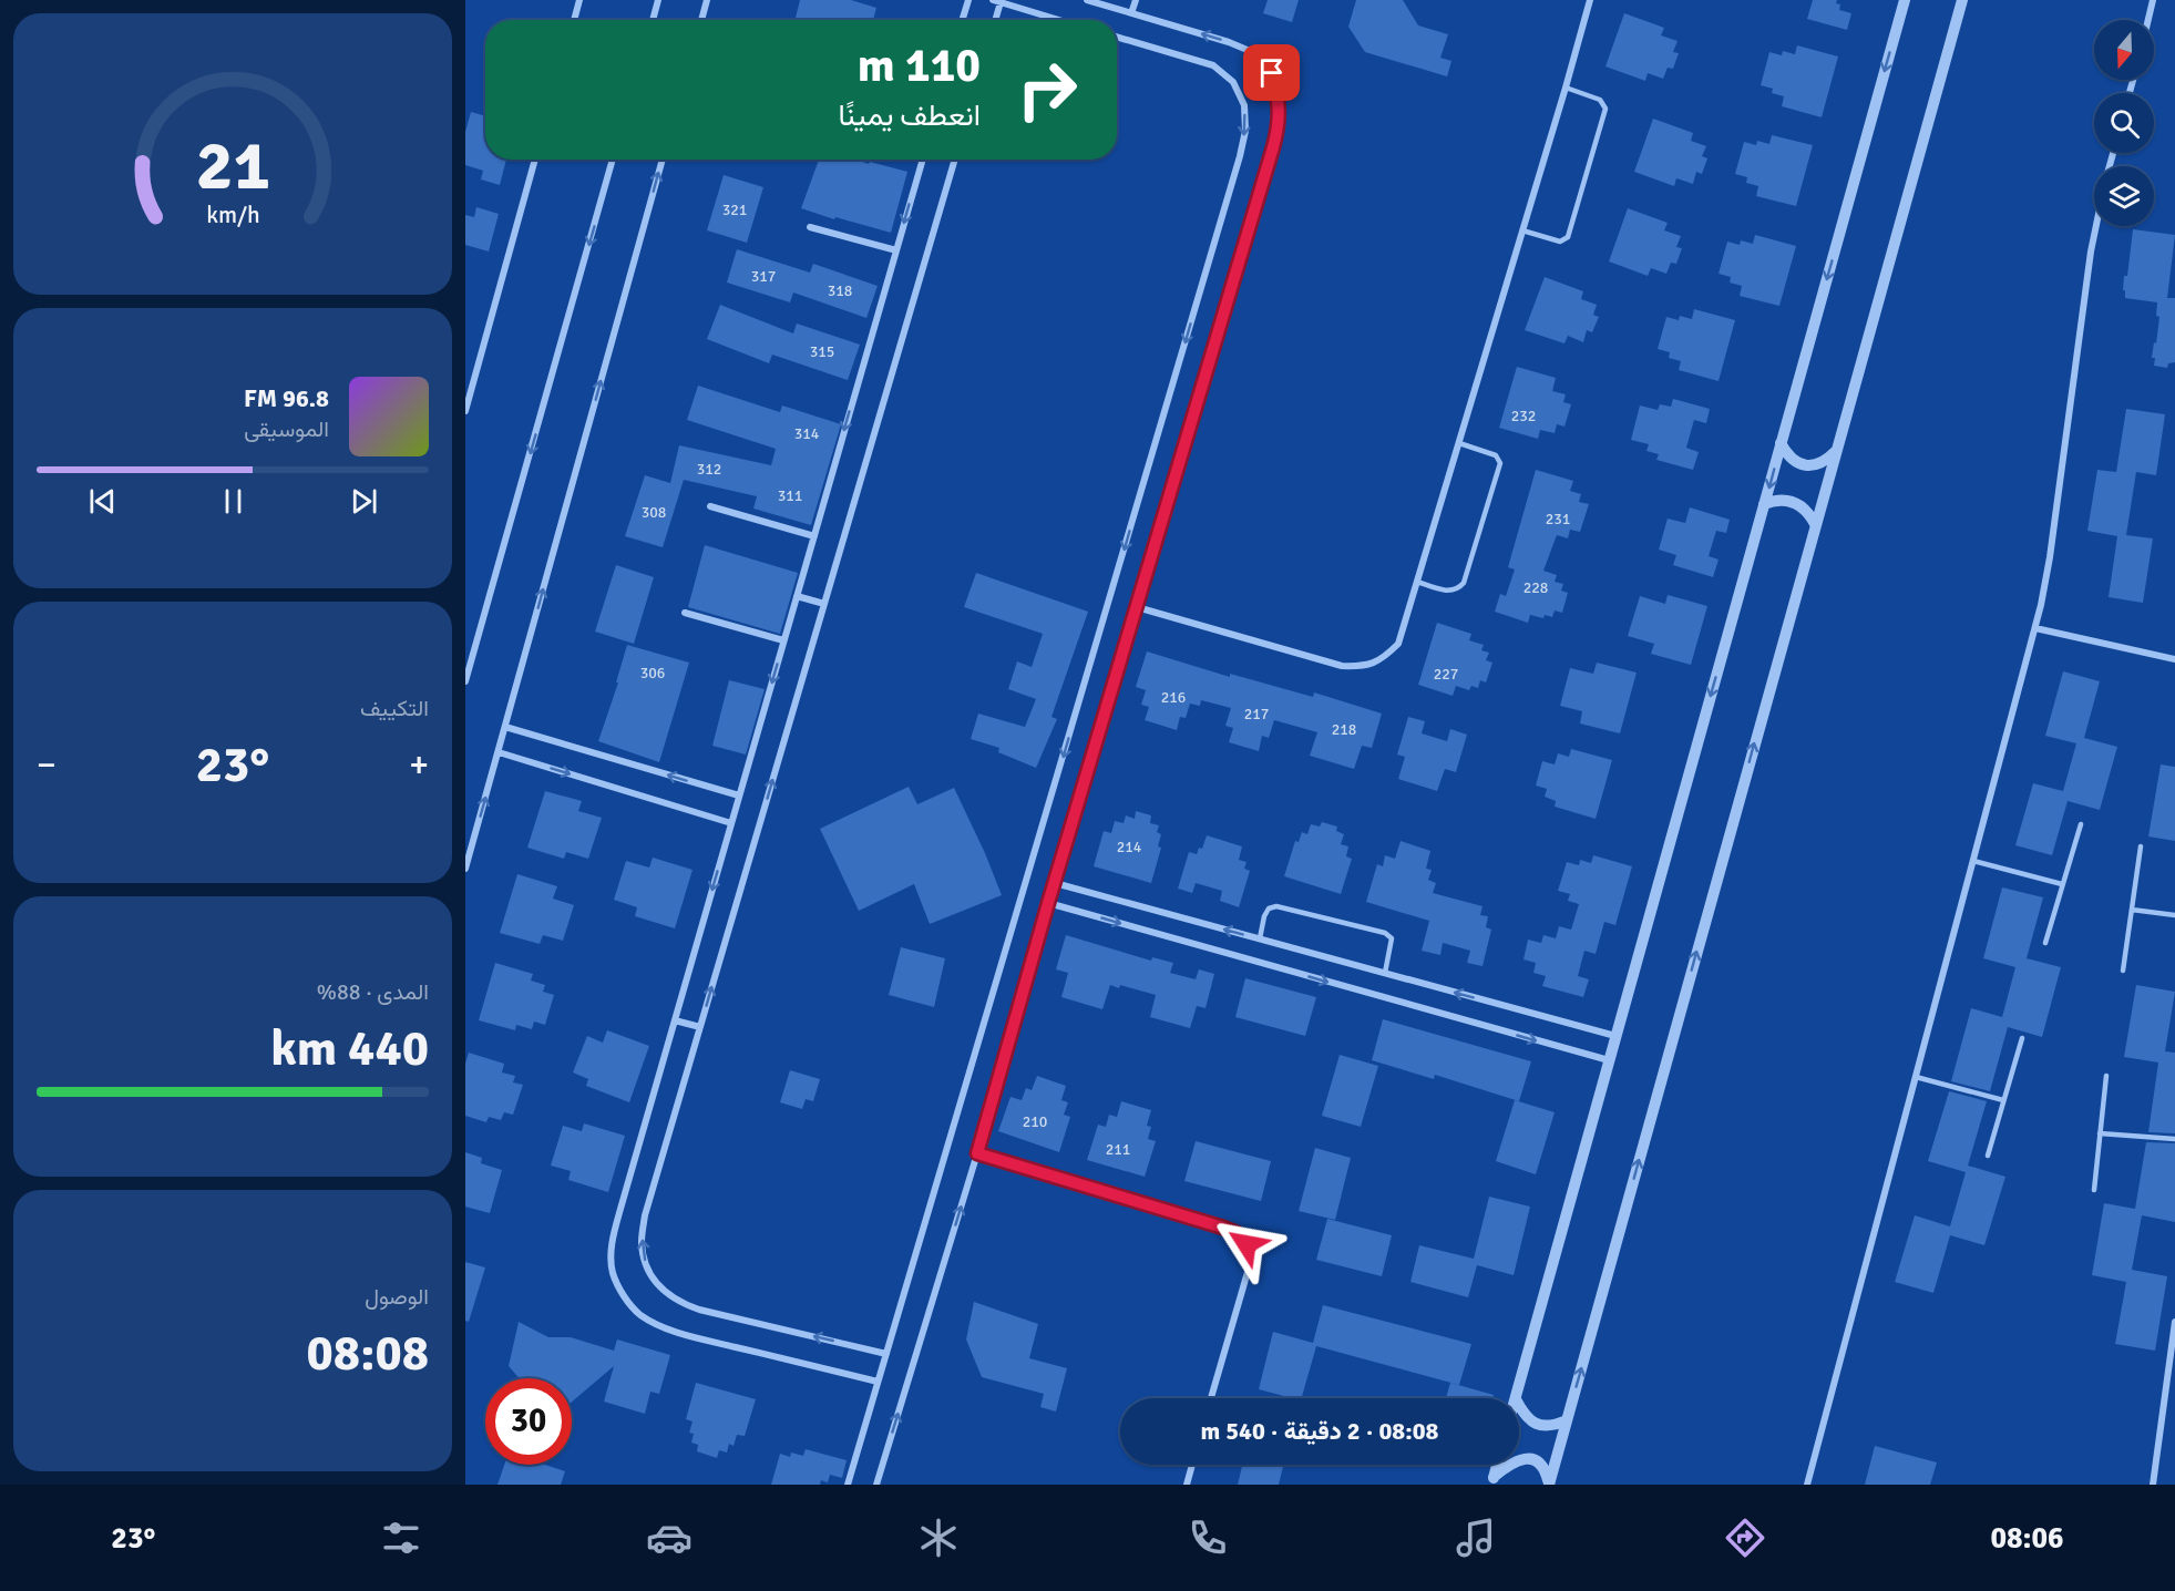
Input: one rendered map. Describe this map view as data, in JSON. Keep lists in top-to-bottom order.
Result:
{
  "house_numbers": [
    "321",
    "317",
    "318",
    "315",
    "232",
    "314",
    "312",
    "311",
    "308",
    "231",
    "228",
    "306",
    "227",
    "216",
    "217",
    "218",
    "214",
    "210",
    "211"
  ],
  "north": "bottom",
  "page": {
    "turn": ["110 m", "انعطف يمينًا"],
    "song": ["96.8 FM", "الموسيقى"],
    "tile": [
      "التكييف",
      ["المدى · 88%", "440 km"],
      ["الوصول", "08:08"]
    ],
    "heat": ["−", "23°", "+"],
    "limit": "30",
    "trip": "08:08 · 2 دقيقة · 540 m",
    "tabs": ["08:06", "23°"],
    "gauge": ["21", "km/h"]
  }
}
